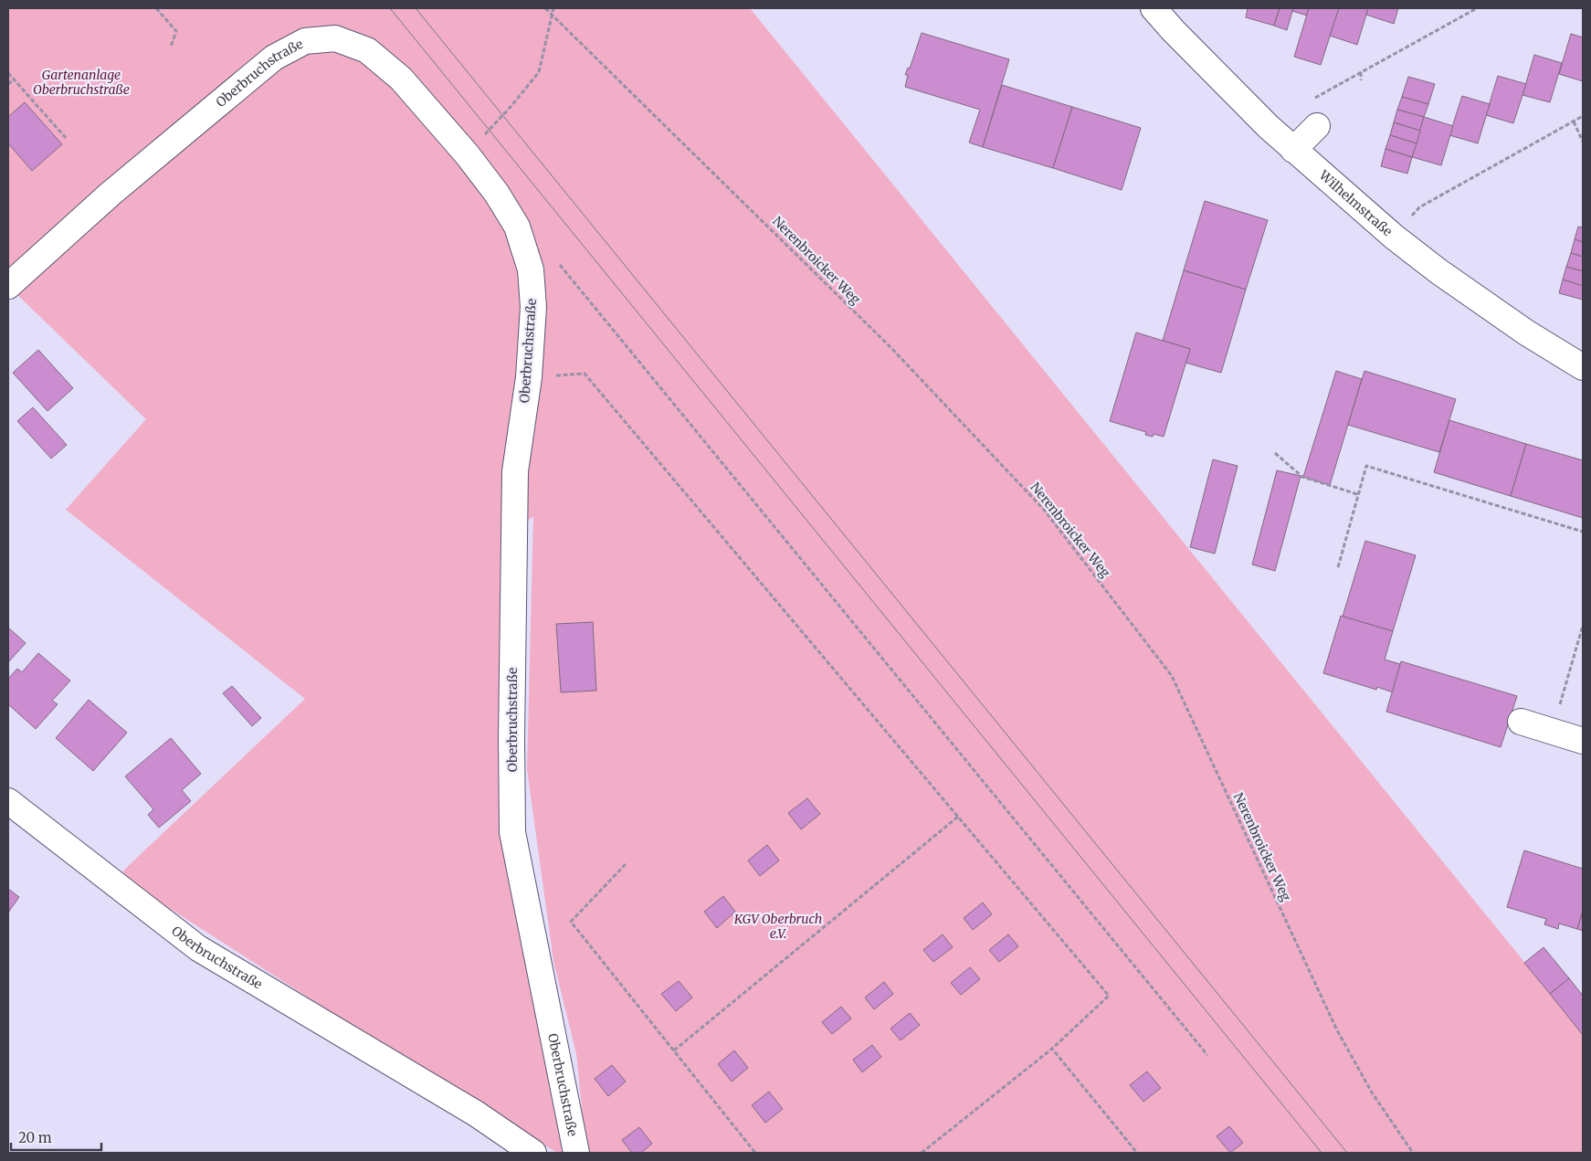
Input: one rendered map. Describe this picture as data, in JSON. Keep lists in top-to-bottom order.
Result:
{
  "streets": {
    "street": ["Oberbruchstraße", "Wilhelmstraße"],
    "path": ["Nerenbroicker Weg"]
  },
  "parks": ["Gartenanlage Oberbruchstraße", "KGV Oberbruch e.V."],
  "scale_bar": "20 m"
}
